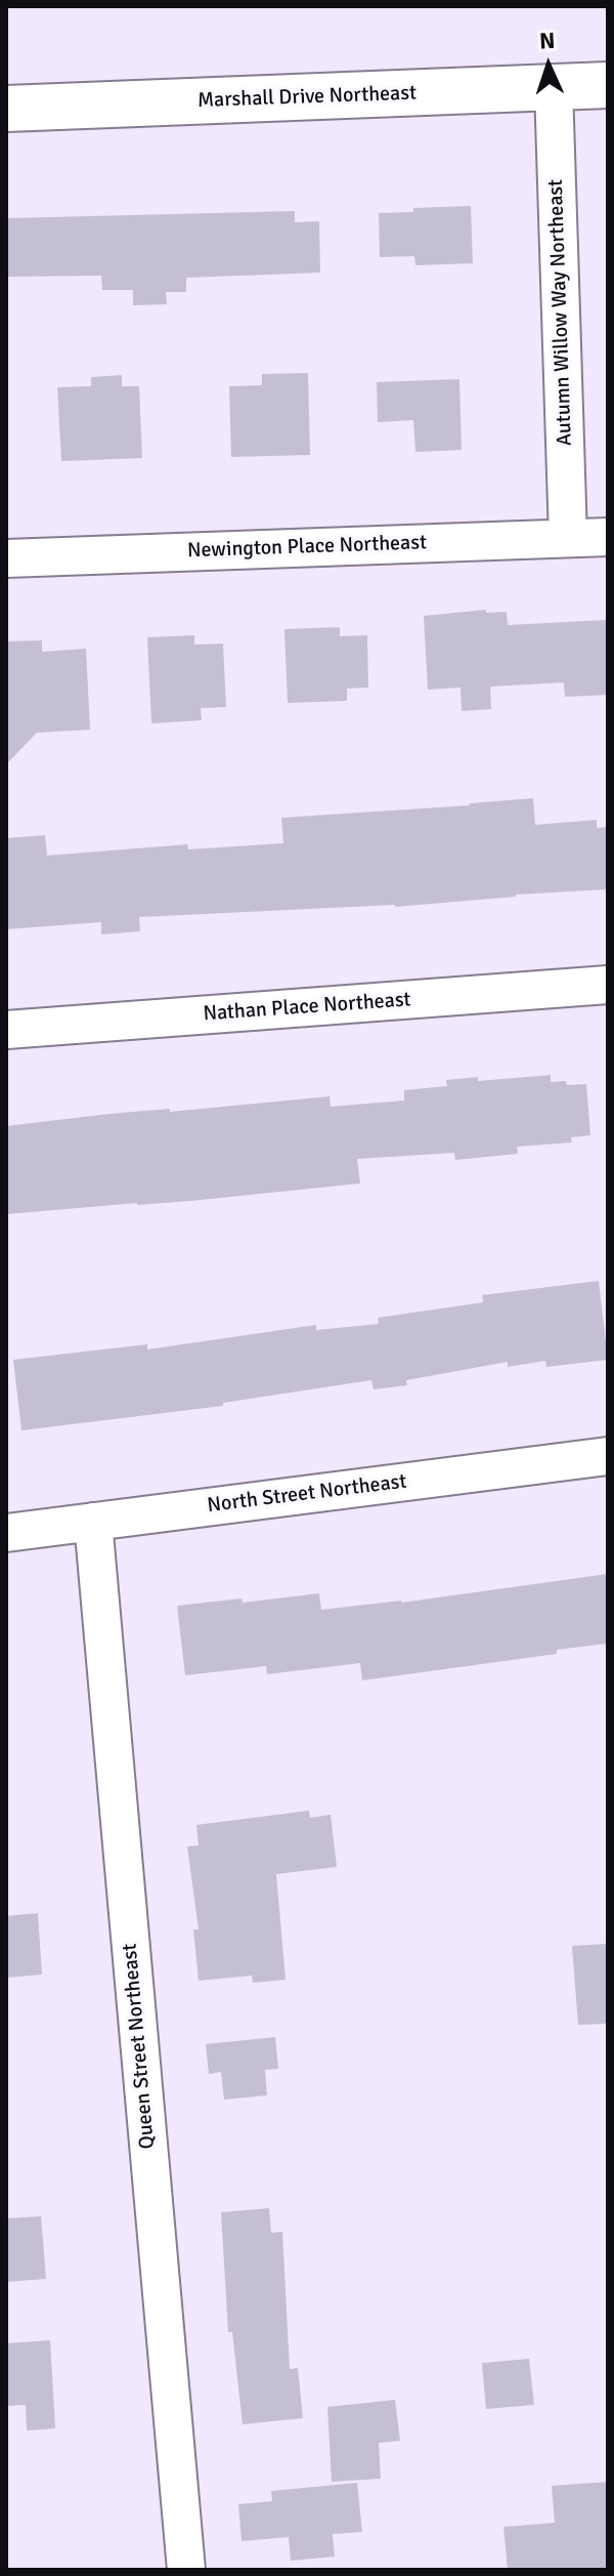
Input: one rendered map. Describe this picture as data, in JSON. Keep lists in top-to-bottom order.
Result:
{
  "streets": {
    "street": [
      "Marshall Drive Northeast",
      "Autumn Willow Way Northeast",
      "Newington Place Northeast",
      "Nathan Place Northeast",
      "North Street Northeast",
      "Queen Street Northeast"
    ]
  },
  "crossings": [
    ["Marshall Drive Northeast", "Autumn Willow Way Northeast"],
    ["Autumn Willow Way Northeast", "Newington Place Northeast"],
    ["North Street Northeast", "Queen Street Northeast"]
  ],
  "north": "top"
}
